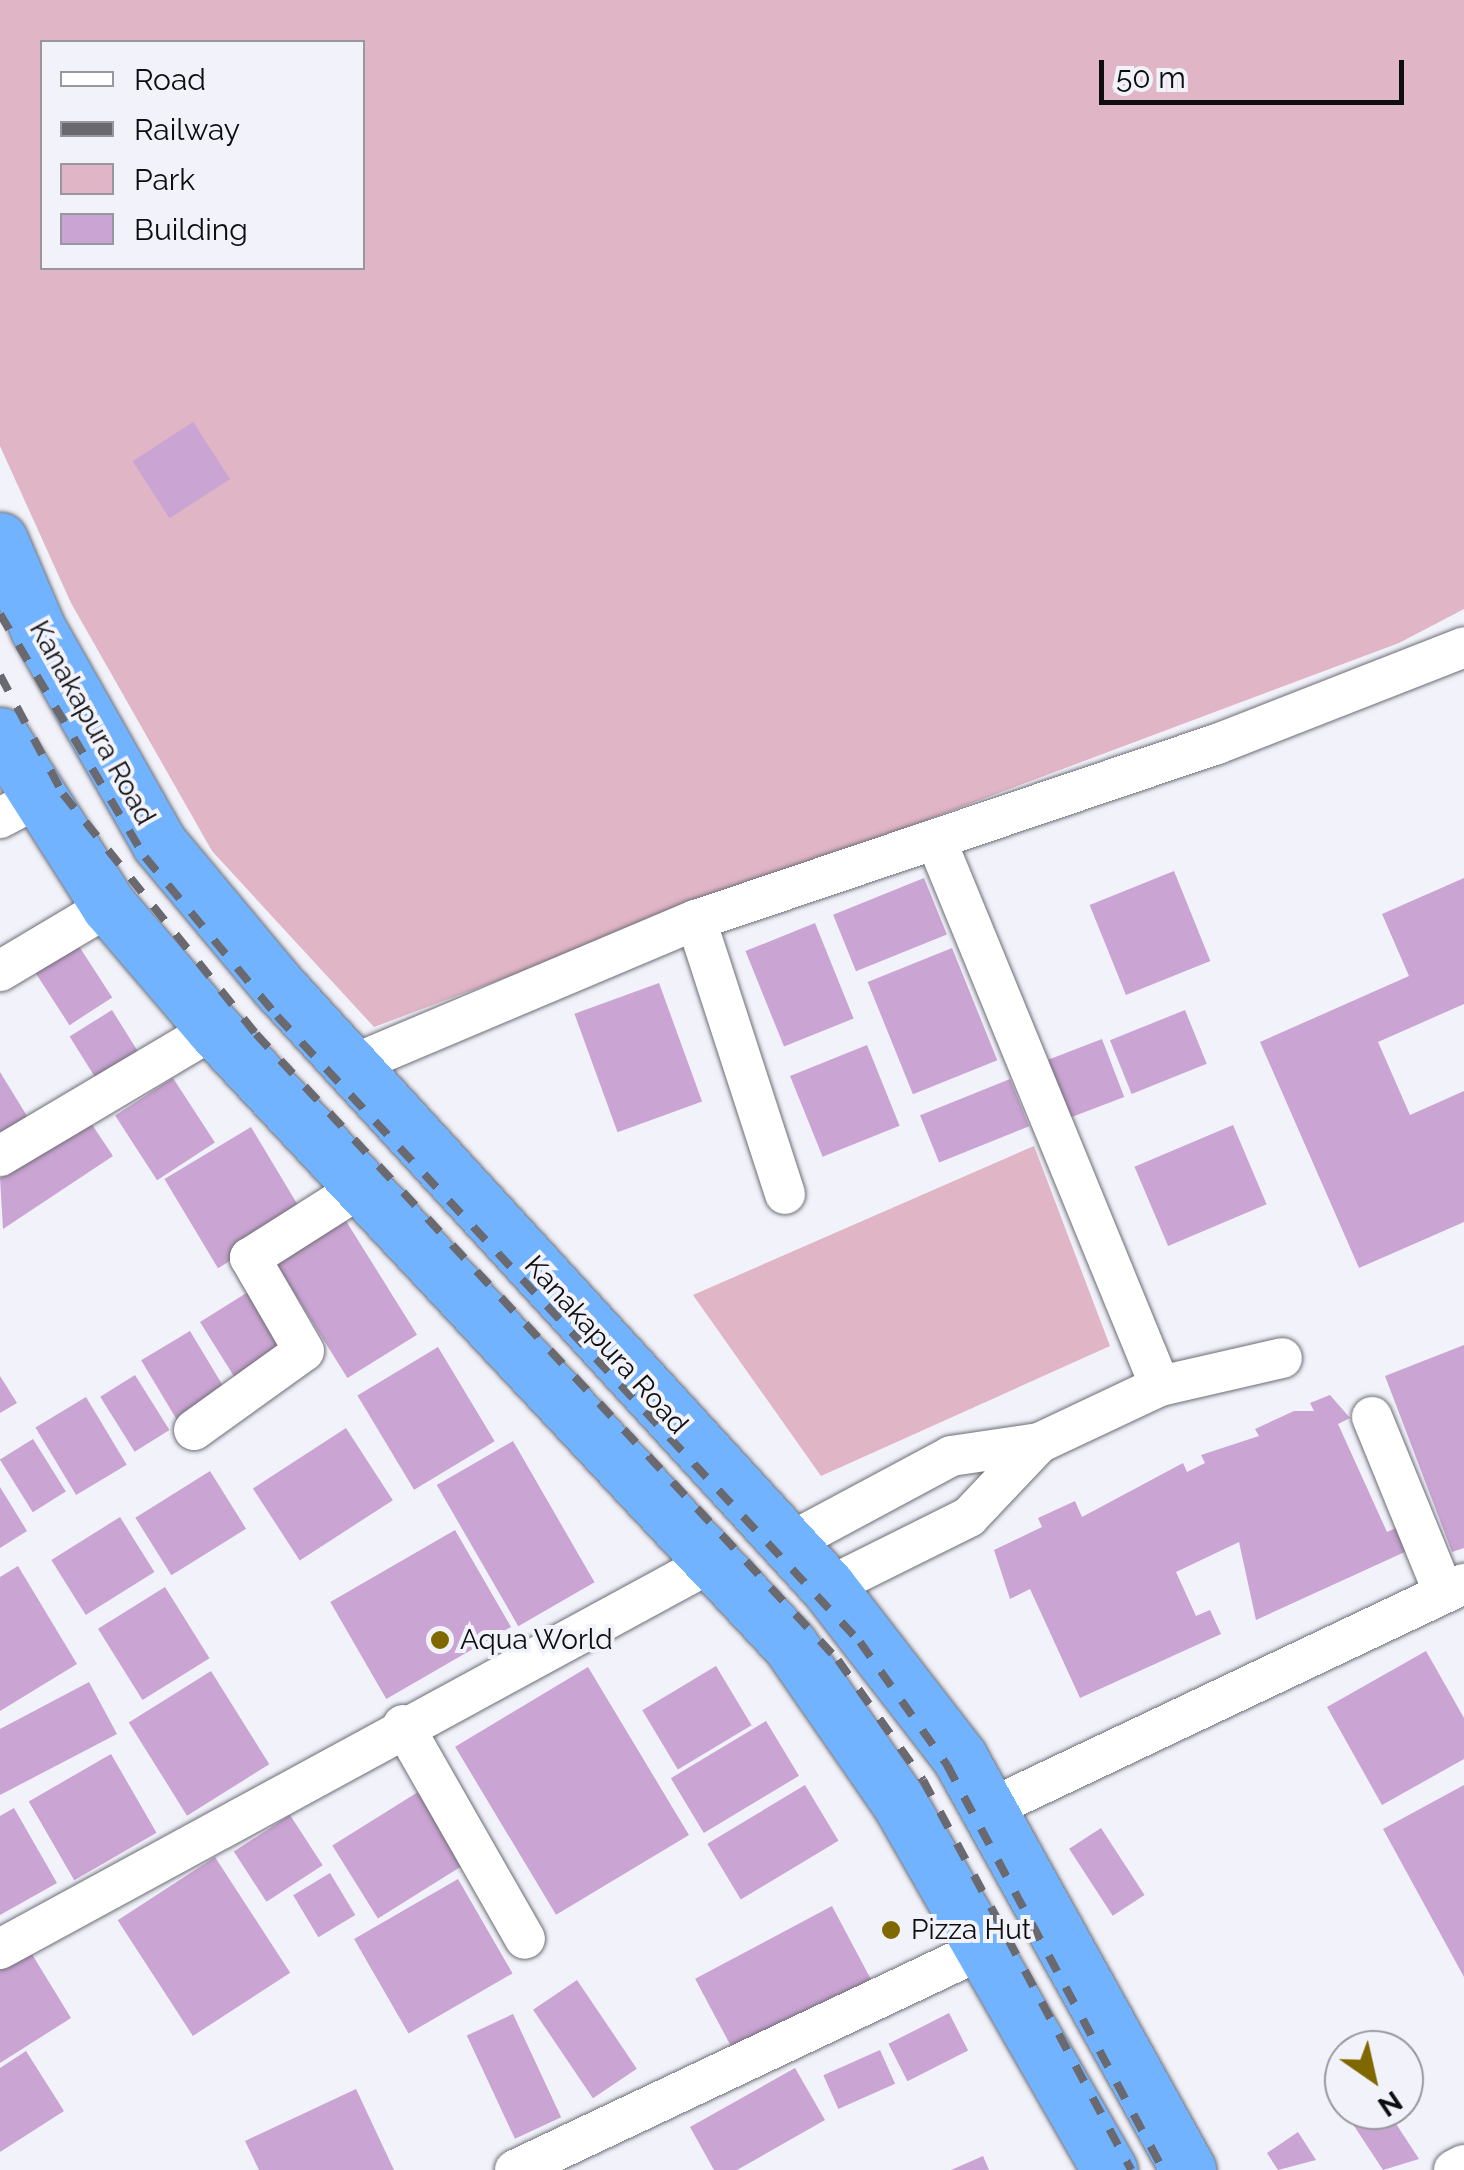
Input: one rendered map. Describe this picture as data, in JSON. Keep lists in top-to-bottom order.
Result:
{
  "streets": {
    "highway": ["Kanakapura Road"]
  },
  "places": ["Aqua World", "Pizza Hut"],
  "legend": [
    "Road",
    "Railway",
    "Park",
    "Building"
  ],
  "scale_bar": "50 m",
  "north": "bottom right"
}
